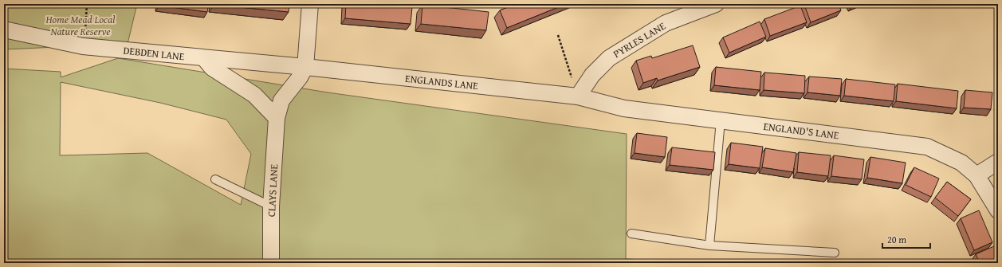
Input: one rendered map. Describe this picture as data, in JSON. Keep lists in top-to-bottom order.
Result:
{
  "streets": {
    "street": [
      "PYRLES LANE",
      "DEBDEN LANE",
      "ENGLANDS LANE",
      "ENGLAND'S LANE",
      "CLAYS LANE"
    ]
  },
  "crossings": [
    ["PYRLES LANE", "ENGLANDS LANE"],
    ["PYRLES LANE", "ENGLAND'S LANE"],
    ["DEBDEN LANE", "ENGLANDS LANE"],
    ["DEBDEN LANE", "CLAYS LANE"],
    ["ENGLANDS LANE", "ENGLAND'S LANE"],
    ["ENGLANDS LANE", "CLAYS LANE"]
  ],
  "parks": ["Home Mead Local Nature Reserve"],
  "scale_bar": "20 m"
}
